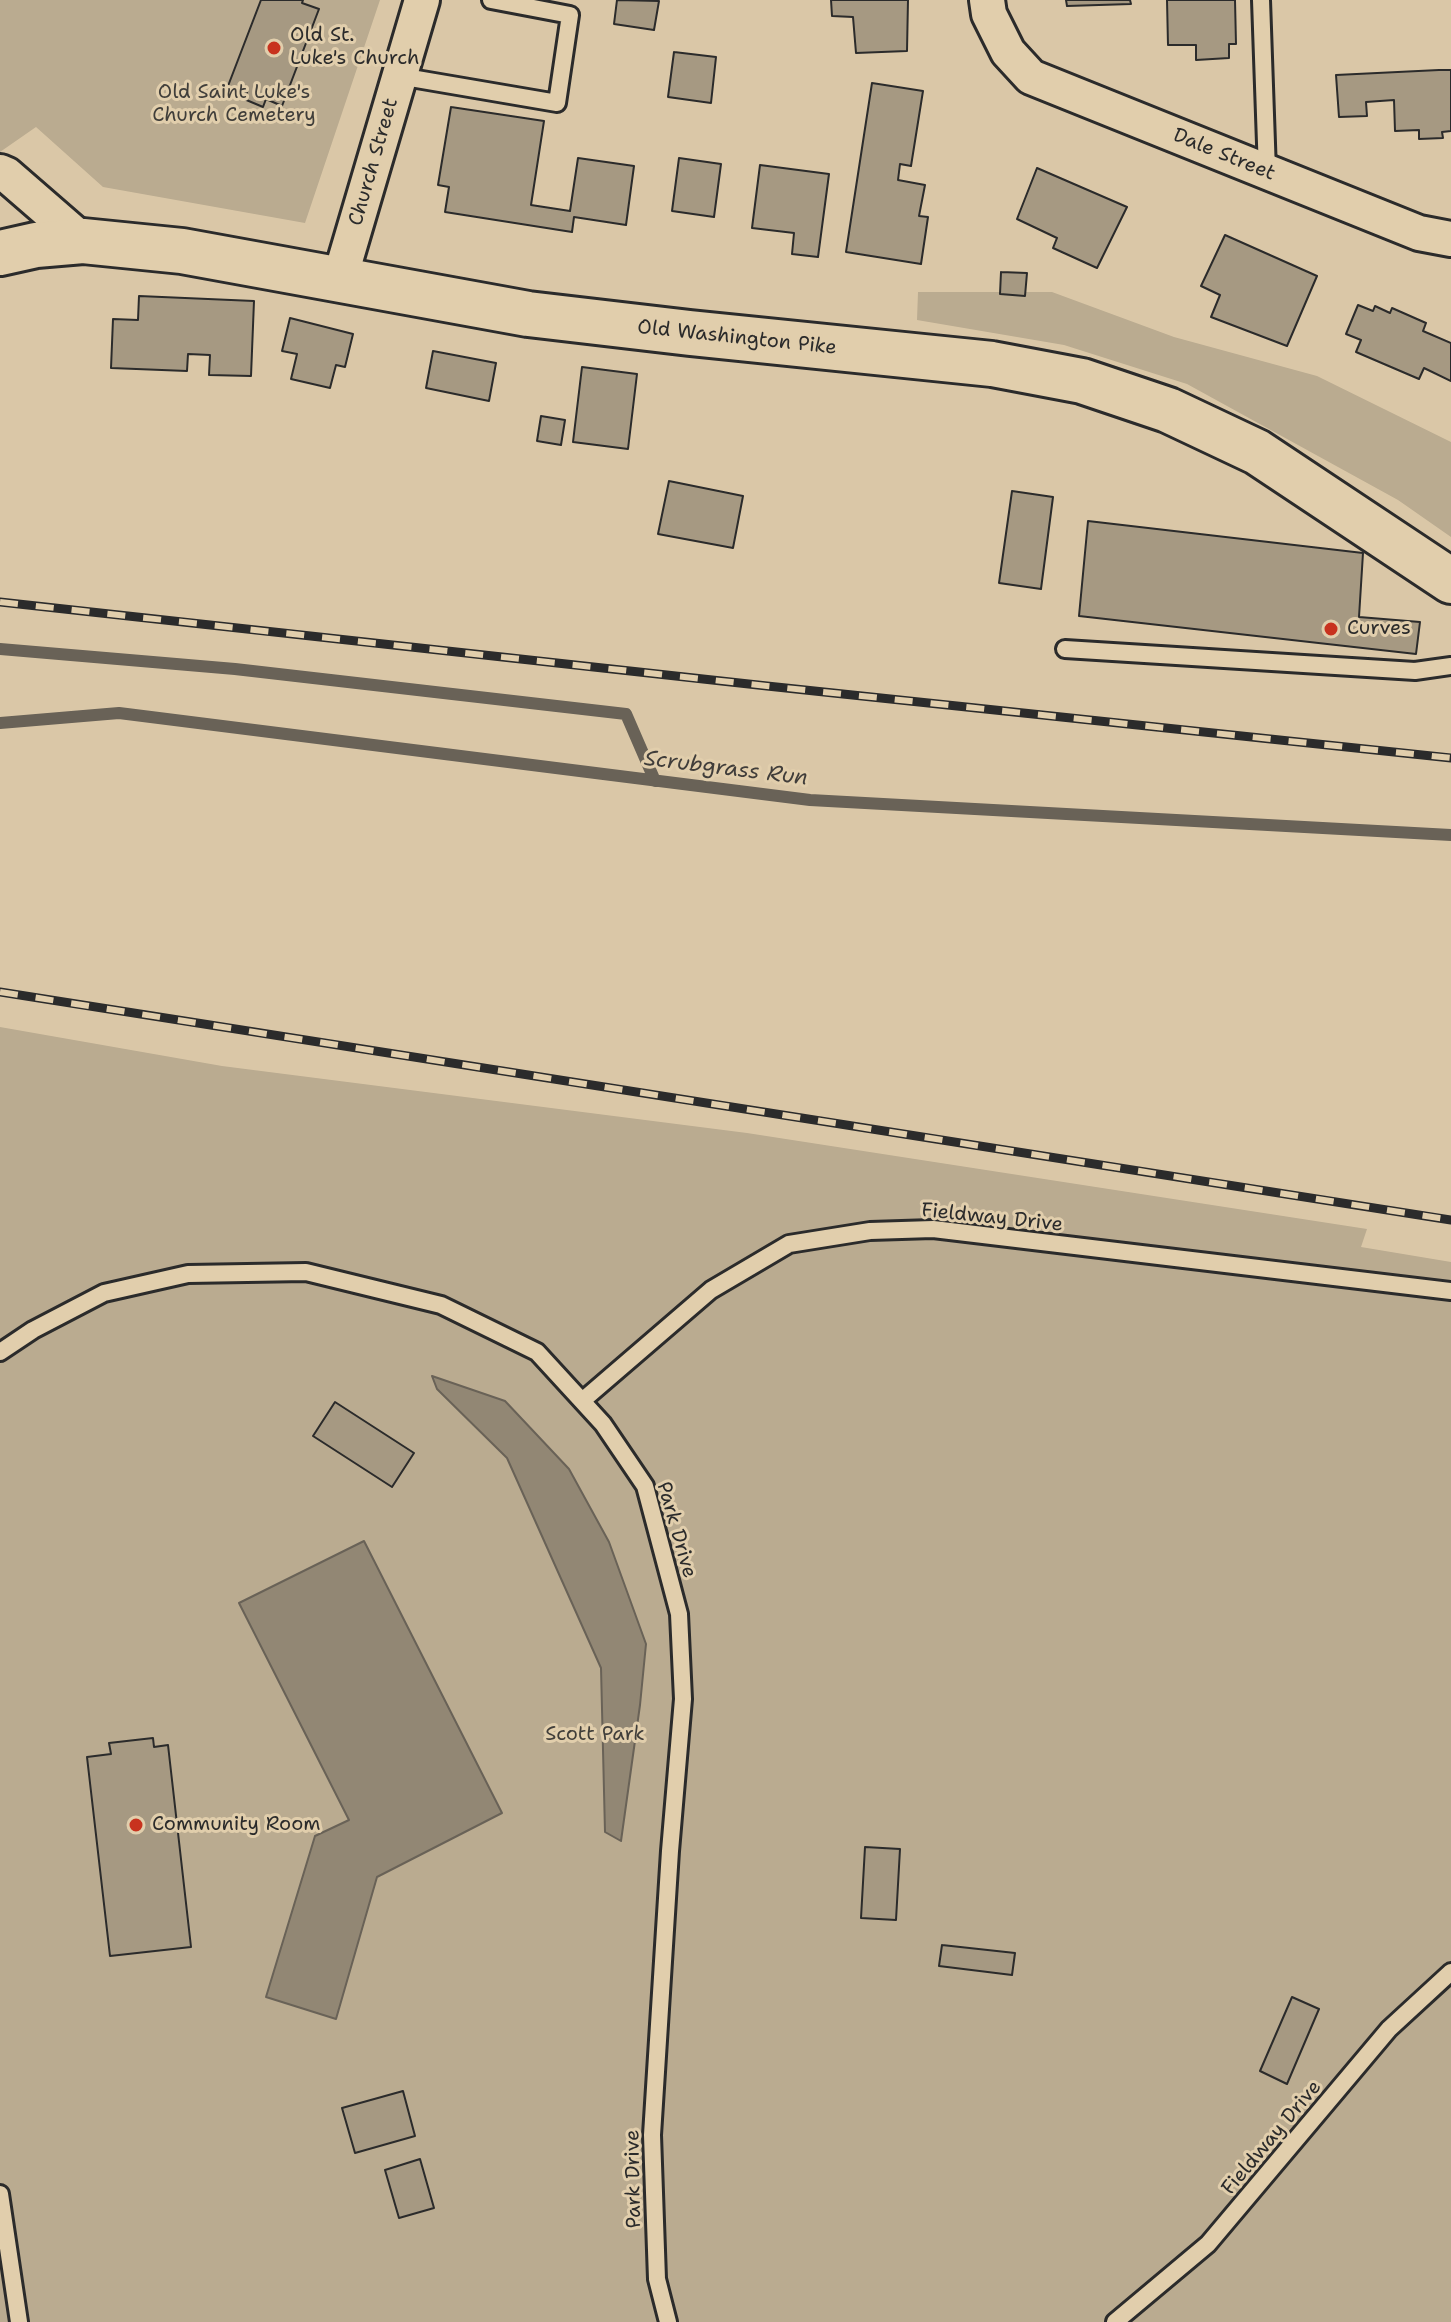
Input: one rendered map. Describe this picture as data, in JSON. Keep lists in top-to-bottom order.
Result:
{
  "streets": {
    "street": ["Dale Street", "Church Street", "Old Washington Pike"],
    "lane": ["Fieldway Drive", "Park Drive"]
  },
  "crossings": [
    ["Church Street", "Old Washington Pike"],
    ["Fieldway Drive", "Park Drive"]
  ],
  "water": ["Scrubgrass Run"],
  "parks": ["Old Saint Luke's Church Cemetery", "Scott Park"],
  "places": ["Old St. Luke's Church", "Curves", "Community Room"]
}
